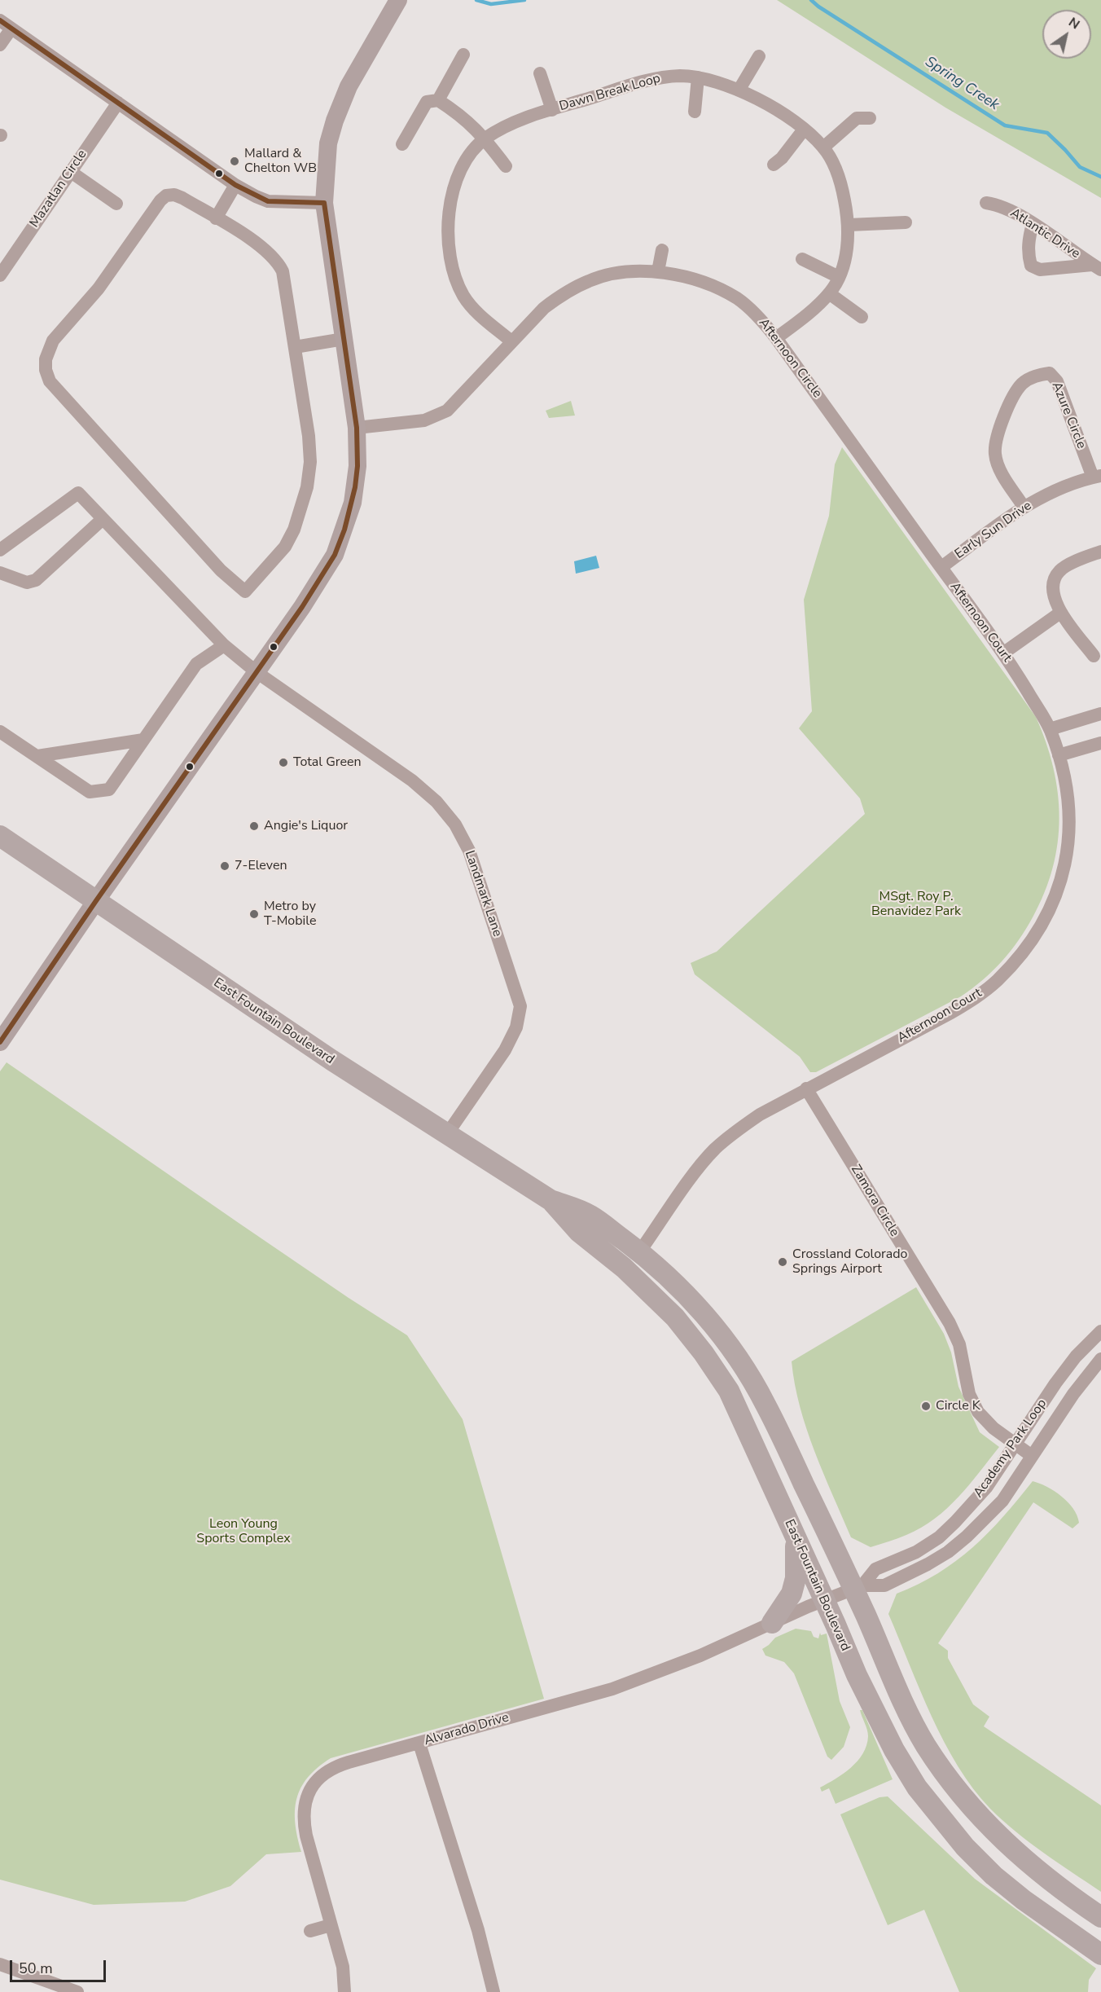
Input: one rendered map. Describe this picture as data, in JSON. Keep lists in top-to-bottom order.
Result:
{
  "streets": {
    "highway": ["East Fountain Boulevard"],
    "street": [
      "Dawn Break Loop",
      "Mazatlan Circle",
      "Atlantic Drive",
      "Afternoon Circle",
      "Azure Circle",
      "Early Sun Drive",
      "Afternoon Court",
      "Landmark Lane",
      "Zamora Circle",
      "Academy Park Loop",
      "Alvarado Drive"
    ]
  },
  "crossings": [
    ["Dawn Break Loop", "Afternoon Circle"],
    ["Afternoon Circle", "Early Sun Drive"],
    ["Afternoon Circle", "Afternoon Court"],
    ["Azure Circle", "Early Sun Drive"],
    ["Early Sun Drive", "Afternoon Court"],
    ["Afternoon Court", "East Fountain Boulevard"],
    ["Afternoon Court", "Zamora Circle"],
    ["Landmark Lane", "East Fountain Boulevard"],
    ["East Fountain Boulevard", "Academy Park Loop"],
    ["East Fountain Boulevard", "Alvarado Drive"],
    ["Zamora Circle", "Academy Park Loop"],
    ["Academy Park Loop", "Alvarado Drive"]
  ],
  "water": ["Spring Creek"],
  "parks": ["MSgt. Roy P. Benavidez Park", "Leon Young Sports Complex"],
  "places": [
    "Mallard & Chelton WB",
    "Total Green",
    "Angie's Liquor",
    "7-Eleven",
    "Metro by T-Mobile",
    "Crossland Colorado Springs Airport",
    "Circle K"
  ],
  "scale_bar": "50 m",
  "north": "top right"
}
